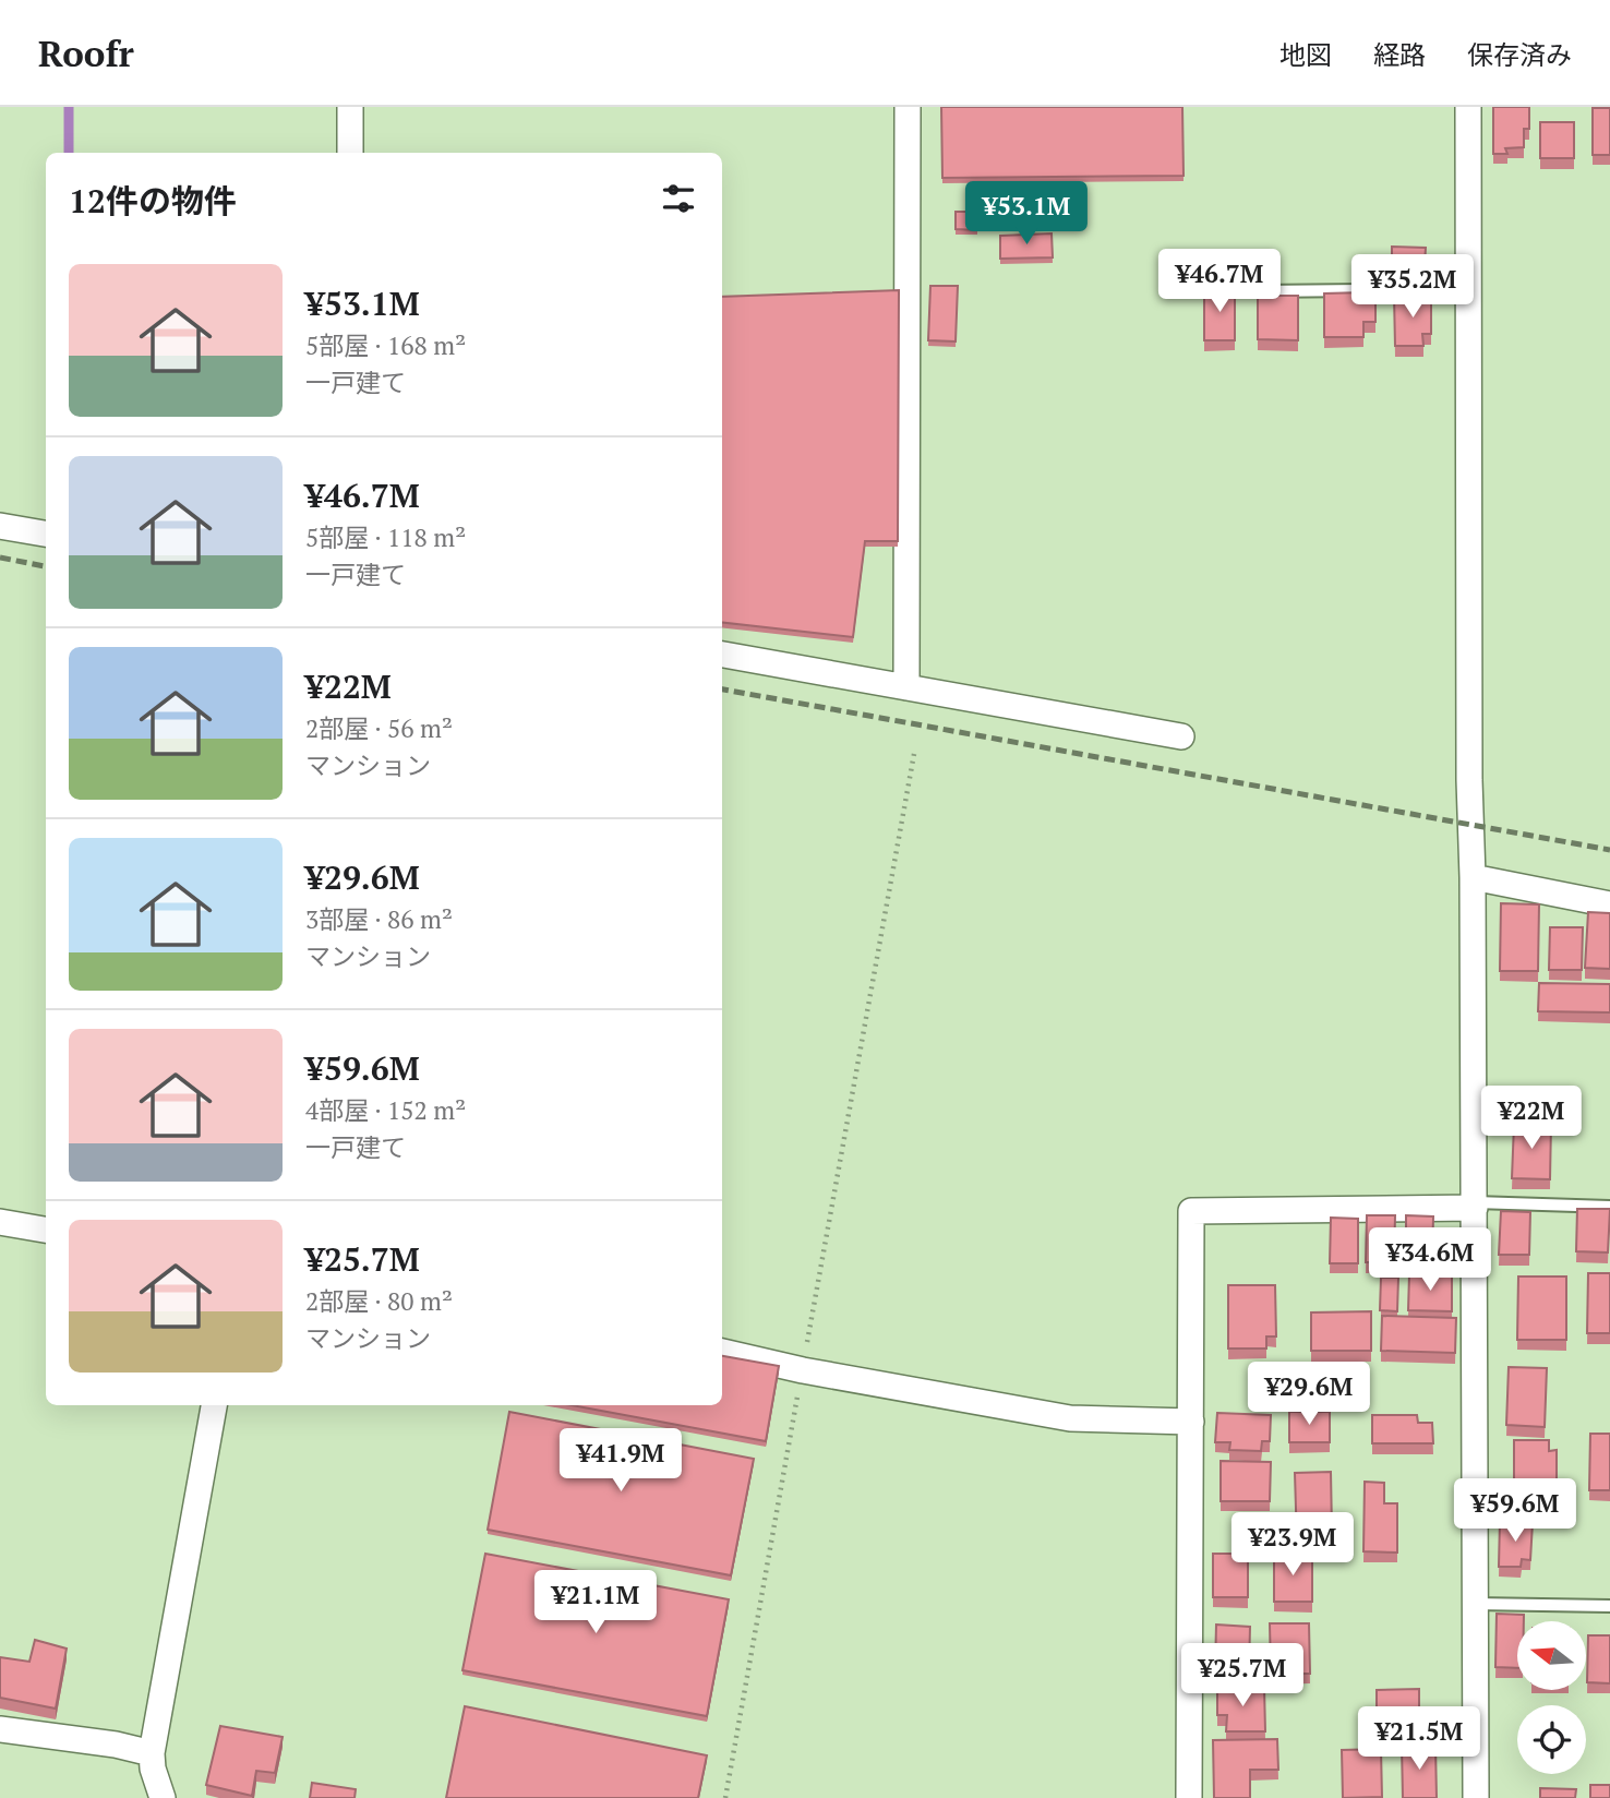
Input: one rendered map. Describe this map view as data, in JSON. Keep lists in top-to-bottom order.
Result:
{
  "north": "left",
  "page": {
    "header": "Roofr",
    "nav": ["地図", "経路", "保存済み"],
    "heading": "12件の物件",
    "price": [
      "¥53.1M",
      "¥46.7M",
      "¥35.2M",
      "¥22M",
      "¥34.6M",
      "¥29.6M",
      "¥41.9M",
      "¥59.6M",
      "¥23.9M",
      "¥21.1M",
      "¥25.7M",
      "¥21.5M"
    ],
    "list": [
      {
        "name": "¥53.1M",
        "note": "5部屋 · 168 m² · 一戸建て"
      },
      {
        "name": "¥46.7M",
        "note": "5部屋 · 118 m² · 一戸建て"
      },
      {
        "name": "¥22M",
        "note": "2部屋 · 56 m² · マンション"
      },
      {
        "name": "¥29.6M",
        "note": "3部屋 · 86 m² · マンション"
      },
      {
        "name": "¥59.6M",
        "note": "4部屋 · 152 m² · 一戸建て"
      },
      {
        "name": "¥25.7M",
        "note": "2部屋 · 80 m² · マンション"
      }
    ]
  }
}
